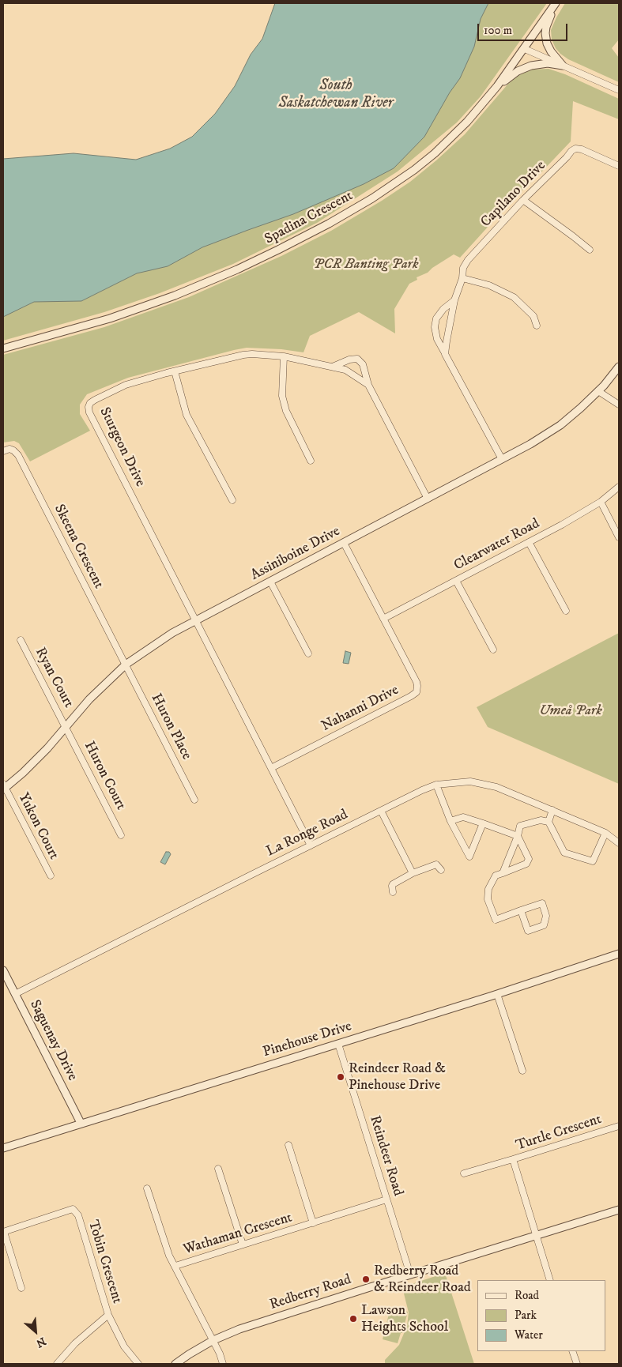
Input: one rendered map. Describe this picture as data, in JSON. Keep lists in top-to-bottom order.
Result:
{
  "streets": {
    "street": [
      "Capilano Drive",
      "Spadina Crescent",
      "Sturgeon Drive",
      "Clearwater Road",
      "Skeena Crescent",
      "Assiniboine Drive",
      "Ryan Court",
      "Nahanni Drive",
      "Huron Place",
      "Huron Court",
      "Yukon Court",
      "La Ronge Road",
      "Pinehouse Drive",
      "Saguenay Drive",
      "Turtle Crescent",
      "Reindeer Road",
      "Wathaman Crescent",
      "Tobin Crescent",
      "Redberry Road"
    ]
  },
  "crossings": [
    ["Sturgeon Drive", "Assiniboine Drive"],
    ["Clearwater Road", "Nahanni Drive"],
    ["Skeena Crescent", "Assiniboine Drive"],
    ["Skeena Crescent", "Huron Place"],
    ["Assiniboine Drive", "Ryan Court"],
    ["Assiniboine Drive", "Nahanni Drive"],
    ["Assiniboine Drive", "Huron Place"],
    ["Assiniboine Drive", "Huron Court"],
    ["Assiniboine Drive", "Yukon Court"],
    ["Ryan Court", "Huron Court"],
    ["La Ronge Road", "Saguenay Drive"],
    ["Pinehouse Drive", "Saguenay Drive"],
    ["Pinehouse Drive", "Reindeer Road"],
    ["Turtle Crescent", "Redberry Road"],
    ["Reindeer Road", "Wathaman Crescent"],
    ["Reindeer Road", "Redberry Road"],
    ["Wathaman Crescent", "Redberry Road"]
  ],
  "water": ["South Saskatchewan River"],
  "parks": ["PCR Banting Park", "Umeå Park"],
  "places": ["Reindeer Road & Pinehouse Drive", "Redberry Road & Reindeer Road", "Lawson Heights School"],
  "legend": ["Road", "Park", "Water"],
  "scale_bar": "100 m",
  "north": "bottom right"
}
